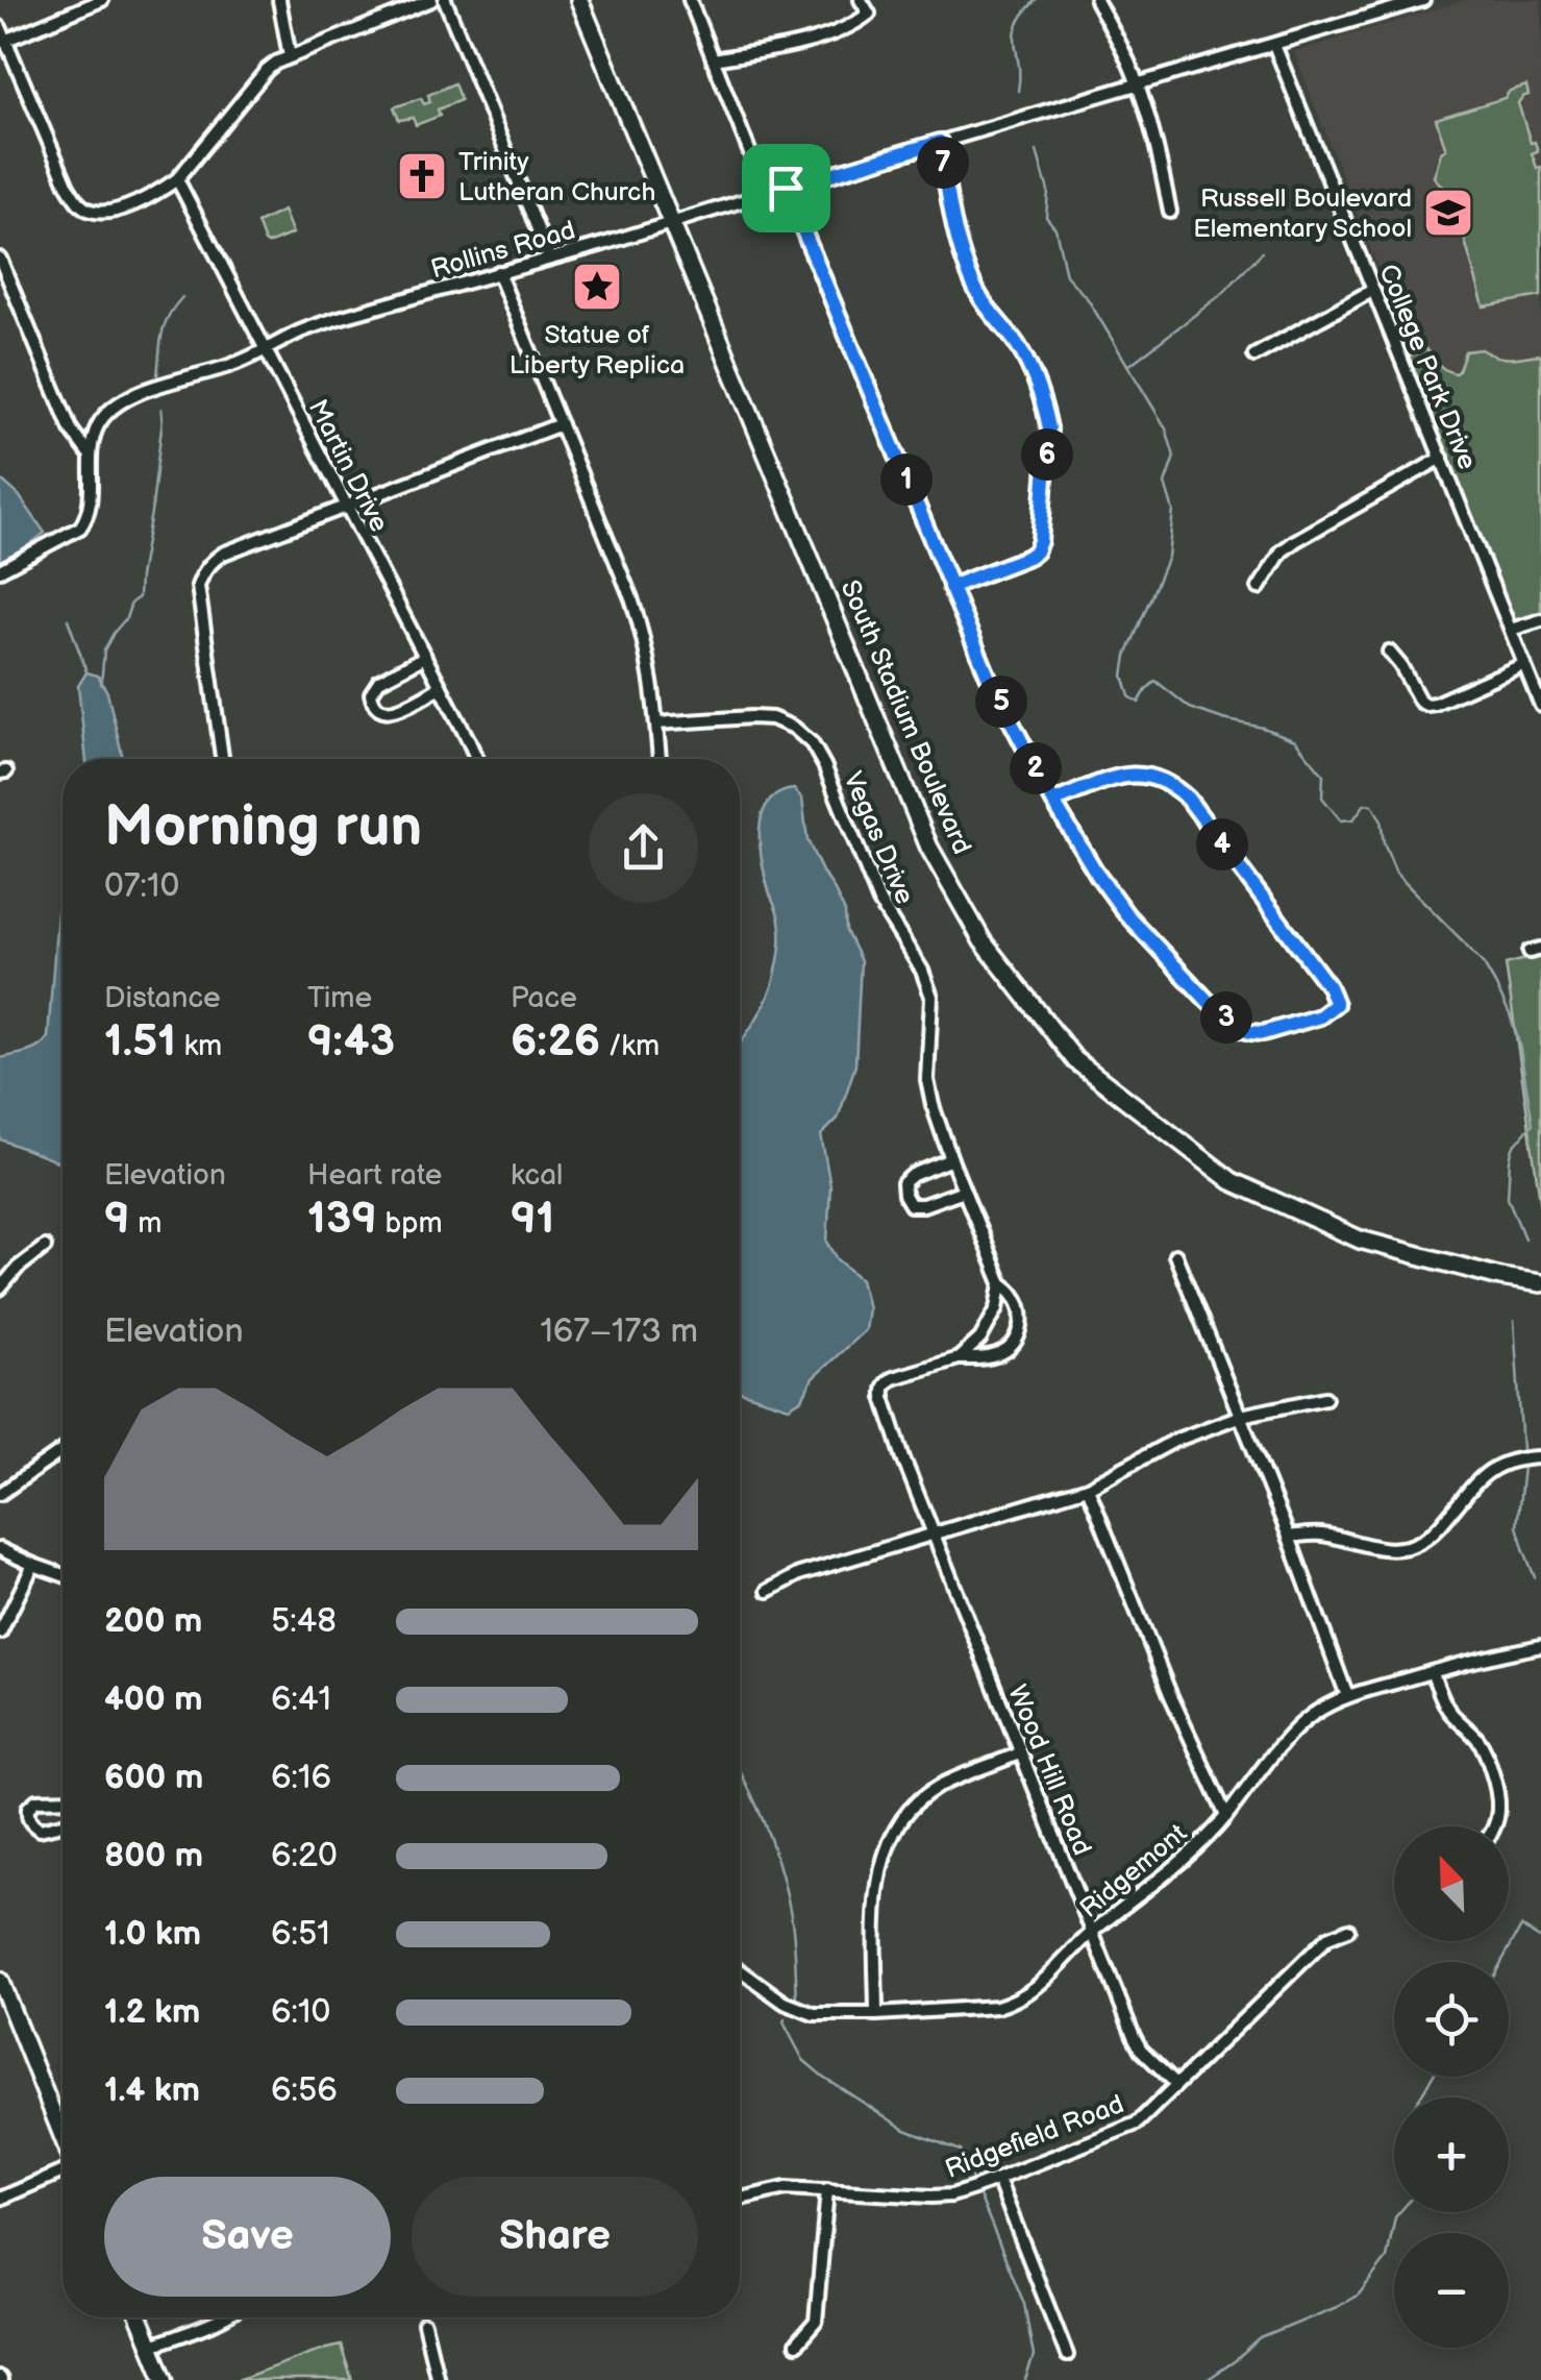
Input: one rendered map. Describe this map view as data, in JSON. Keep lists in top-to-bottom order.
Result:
{
  "streets": {
    "main road": ["South Stadium Boulevard"],
    "street": [
      "Rollins Road",
      "College Park Drive",
      "Martin Drive",
      "Vegas Drive",
      "Wood Hill Road",
      "Ridgemont",
      "Ridgefield Road"
    ]
  },
  "crossings": [
    ["Rollins Road", "College Park Drive"],
    ["Rollins Road", "Martin Drive"],
    ["Rollins Road", "South Stadium Boulevard"],
    ["Vegas Drive", "Wood Hill Road"],
    ["Wood Hill Road", "Ridgemont"],
    ["Wood Hill Road", "Ridgefield Road"]
  ],
  "places": {
    "church": ["Trinity Lutheran Church"],
    "school or university": ["Russell Boulevard Elementary School"],
    "place": ["Statue of Liberty Replica"]
  },
  "north": "top left",
  "page": {
    "pins": [
      "7",
      "6",
      "1",
      "5",
      "2",
      "4",
      "3"
    ],
    "heading": ["Morning run", "07:10"],
    "stats": [
      ["Distance", "1.51 km"],
      ["Time", "9:43"],
      ["Pace", "6:26 /km"],
      ["Elevation", "9 m"],
      ["Heart rate", "139 bpm"],
      ["kcal", "91"]
    ],
    "chart": ["Elevation", "167–173 m"],
    "list": [
      {
        "name": "200 m",
        "note": "5:48"
      },
      {
        "name": "400 m",
        "note": "6:41"
      },
      {
        "name": "600 m",
        "note": "6:16"
      },
      {
        "name": "800 m",
        "note": "6:20"
      },
      {
        "name": "1.0 km",
        "note": "6:51"
      },
      {
        "name": "1.2 km",
        "note": "6:10"
      },
      {
        "name": "1.4 km",
        "note": "6:56"
      }
    ],
    "map_buttons": ["+", "−"],
    "buttons": ["Save", "Share"]
  }
}
